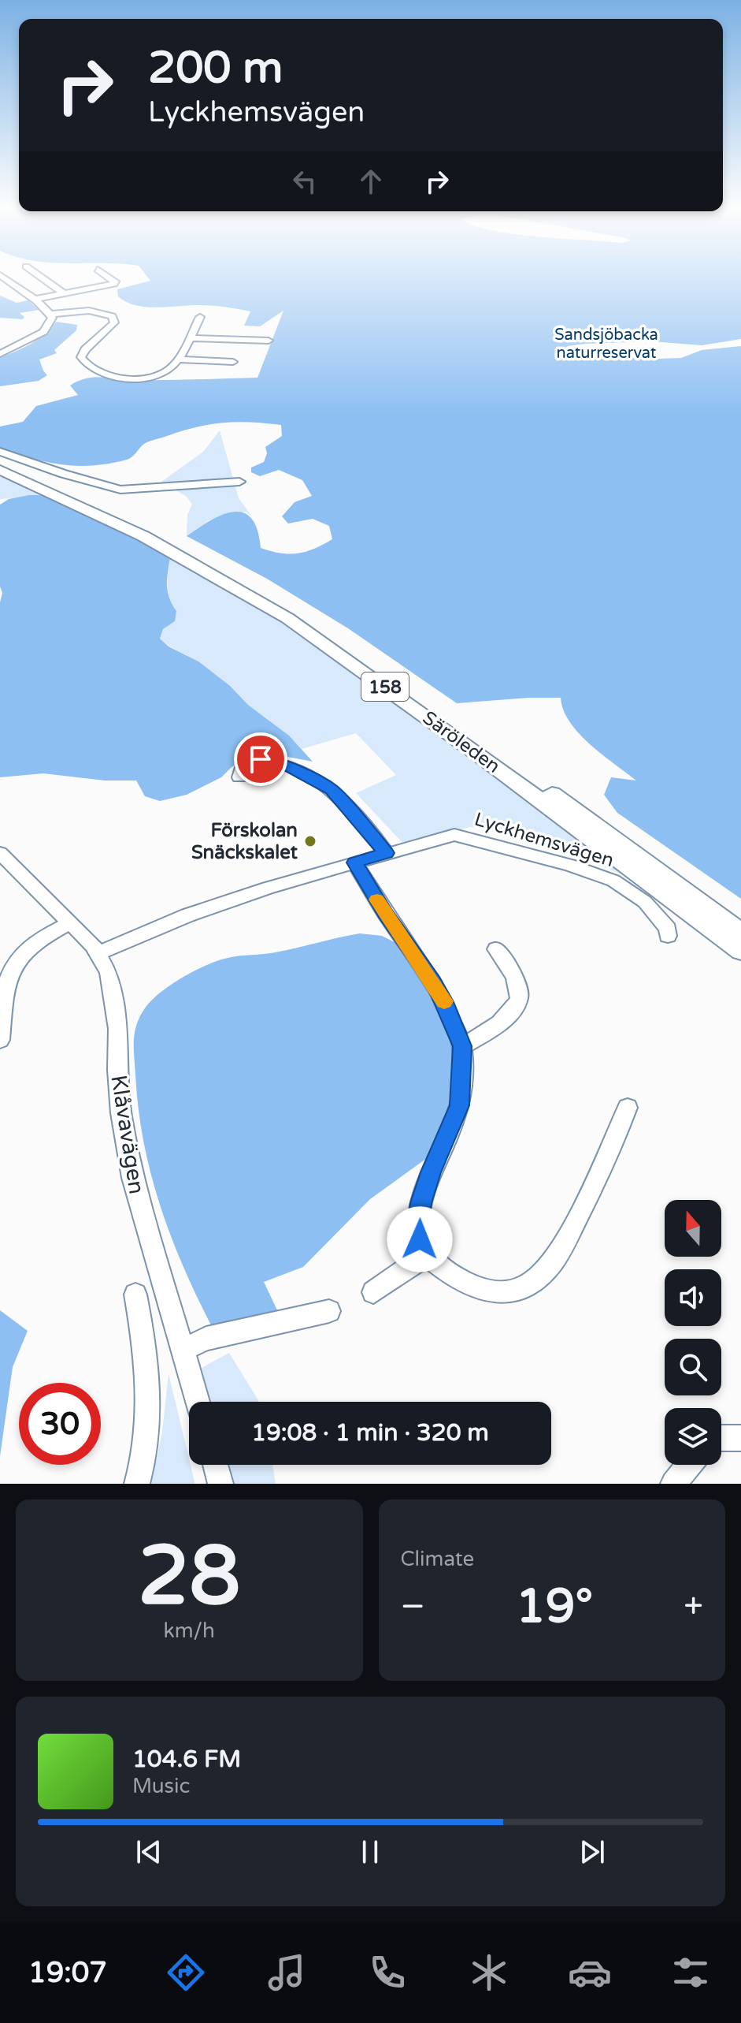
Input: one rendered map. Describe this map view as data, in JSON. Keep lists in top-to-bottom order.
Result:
{
  "streets": {
    "main road": ["158", "Säröleden"],
    "street": ["Lyckhemsvägen", "Klåvavägen"]
  },
  "crossings": [
    ["Lyckhemsvägen", "Klåvavägen"]
  ],
  "parks": ["Sandsjöbacka naturreservat"],
  "places": ["Förskolan Snäckskalet"],
  "north": "top",
  "page": {
    "turn": ["200 m", "Lyckhemsvägen"],
    "limit": "30",
    "trip": "19:08 · 1 min · 320 m",
    "tile": [
      ["28", "km/h"],
      "Climate"
    ],
    "heat": ["−", "19°", "+"],
    "song": ["104.6 FM", "Music"],
    "tabs": "19:07"
  }
}
